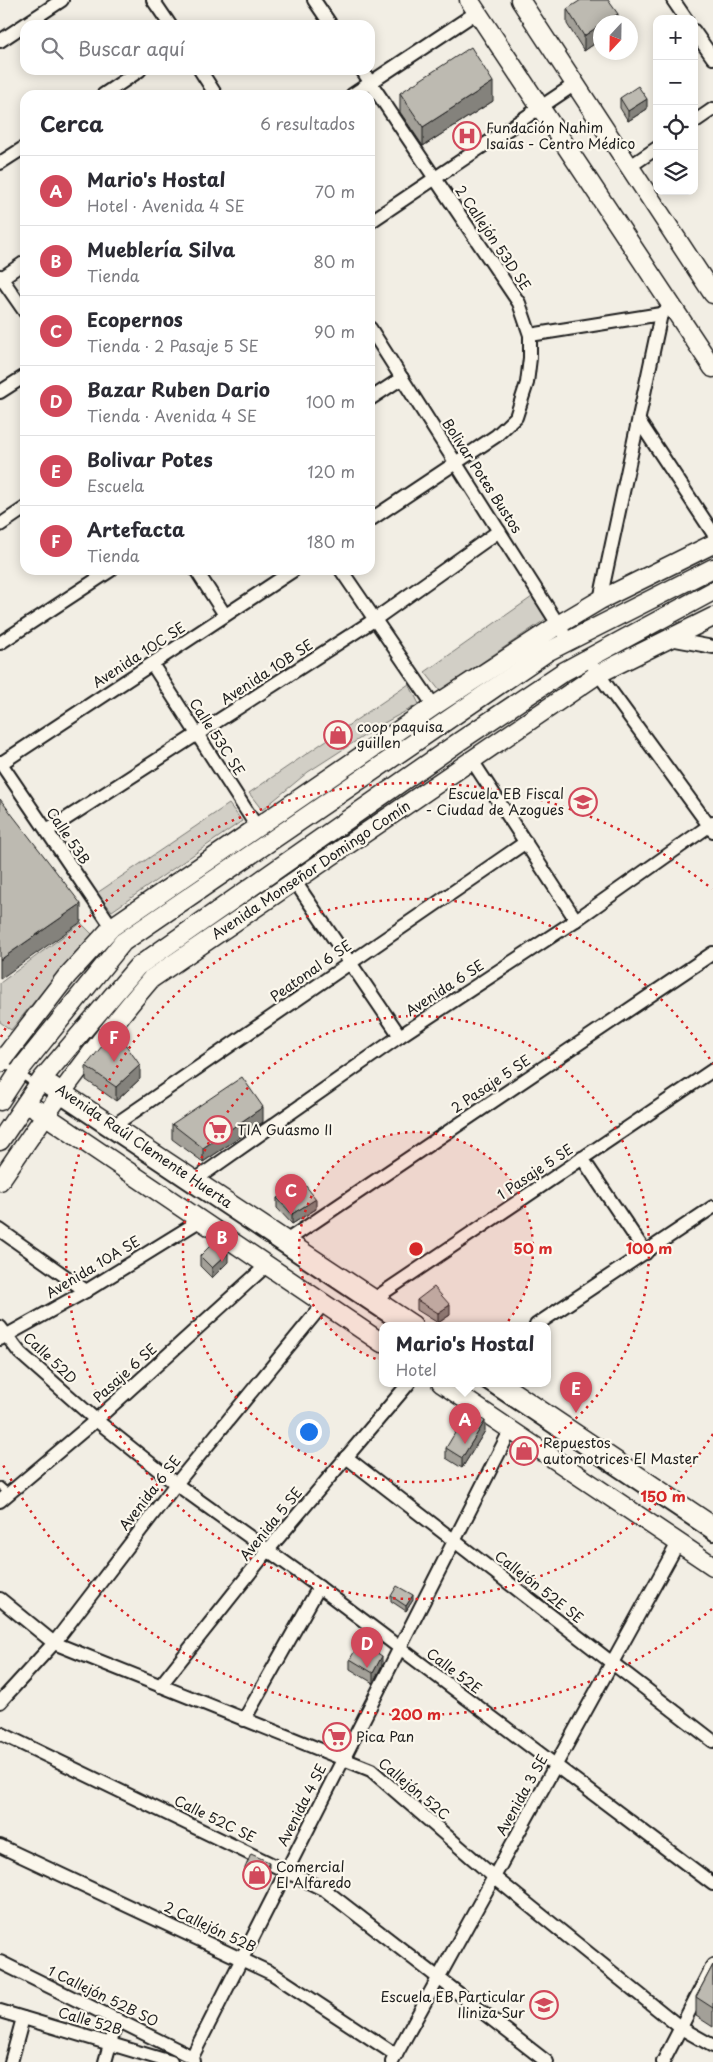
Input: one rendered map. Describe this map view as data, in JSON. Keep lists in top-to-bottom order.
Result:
{
  "streets": {
    "main road": ["Avenida Monseñor Domingo Comín", "Avenida Raúl Clemente Huerta"],
    "street": [
      "2 Callejón 53D SE",
      "Bolivar Potes Bustos",
      "Avenida 10C SE",
      "Avenida 10B SE",
      "Calle 53C SE",
      "Calle 53B",
      "Peatonal 6 SE",
      "Avenida 6 SE",
      "2 Pasaje 5 SE",
      "1 Pasaje 5 SE",
      "Avenida 10A SE",
      "Calle 52D",
      "Pasaje 6 SE",
      "Avenida 5 SE",
      "Callejón 52E SE",
      "Calle 52E",
      "Callejón 52C",
      "Avenida 3 SE",
      "Avenida 4 SE",
      "Calle 52C SE",
      "2 Callejón 52B",
      "1 Callejón 52B SO",
      "Calle 52B"
    ]
  },
  "crossings": [
    ["2 Callejón 53D SE", "Bolivar Potes Bustos"],
    ["Bolivar Potes Bustos", "Avenida 10B SE"],
    ["Avenida 10C SE", "Calle 53C SE"],
    ["Avenida 10C SE", "Calle 53B"],
    ["Avenida 10B SE", "Calle 53C SE"],
    ["Avenida 10B SE", "Calle 53B"],
    ["Avenida Monseñor Domingo Comín", "Avenida Raúl Clemente Huerta"],
    ["Peatonal 6 SE", "Avenida Raúl Clemente Huerta"],
    ["Avenida 6 SE", "Avenida Raúl Clemente Huerta"],
    ["Avenida 6 SE", "Calle 52D"],
    ["Avenida 6 SE", "Calle 52E"],
    ["Avenida 6 SE", "Callejón 52C"],
    ["2 Pasaje 5 SE", "Avenida Raúl Clemente Huerta"],
    ["Avenida Raúl Clemente Huerta", "1 Pasaje 5 SE"],
    ["Avenida 10A SE", "Calle 52D"],
    ["Calle 52D", "Pasaje 6 SE"],
    ["Calle 52D", "Calle 52E"],
    ["Avenida 5 SE", "Callejón 52E SE"],
    ["Avenida 5 SE", "Calle 52E"],
    ["Avenida 5 SE", "Callejón 52C"],
    ["Callejón 52E SE", "Avenida 3 SE"],
    ["Callejón 52E SE", "Avenida 4 SE"],
    ["Calle 52E", "Avenida 3 SE"],
    ["Calle 52E", "Avenida 4 SE"],
    ["Callejón 52C", "Avenida 3 SE"],
    ["Callejón 52C", "Avenida 4 SE"],
    ["Avenida 3 SE", "Calle 52C SE"],
    ["Avenida 3 SE", "2 Callejón 52B"],
    ["Avenida 4 SE", "Calle 52C SE"],
    ["Avenida 4 SE", "2 Callejón 52B"],
    ["Avenida 4 SE", "1 Callejón 52B SO"]
  ],
  "places": {
    "hospital": ["Fundación Nahim Isaias - Centro Médico"],
    "shop": ["coop paquisa guillen", "Repuestos automotrices El Master", "Comercial El Alfaredo"],
    "school or university": ["Escuela EB Fiscal - Ciudad de Azogues", "Escuela EB Particular Iliniza Sur"],
    "supermarket": ["TIA Guasmo II", "Pica Pan"]
  },
  "north": "bottom",
  "page": {
    "map_buttons": ["+", "−"],
    "search": "Buscar aquí",
    "heading": ["Cerca", "6 resultados"],
    "list": [
      {
        "mark": "A",
        "name": "Mario's Hostal",
        "note": "Hotel · Avenida 4 SE",
        "value": "70 m"
      },
      {
        "mark": "B",
        "name": "Mueblería Silva",
        "note": "Tienda",
        "value": "80 m"
      },
      {
        "mark": "C",
        "name": "Ecopernos",
        "note": "Tienda · 2 Pasaje 5 SE",
        "value": "90 m"
      },
      {
        "mark": "D",
        "name": "Bazar Ruben Dario",
        "note": "Tienda · Avenida 4 SE",
        "value": "100 m"
      },
      {
        "mark": "E",
        "name": "Bolivar Potes",
        "note": "Escuela",
        "value": "120 m"
      },
      {
        "mark": "F",
        "name": "Artefacta",
        "note": "Tienda",
        "value": "180 m"
      }
    ],
    "pins": [
      "F",
      "C",
      "B",
      "E",
      "A",
      "D"
    ],
    "popup": ["Mario's Hostal", "Hotel"]
  },
  "rings": [
    "50 m",
    "100 m",
    "150 m",
    "200 m"
  ]
}
